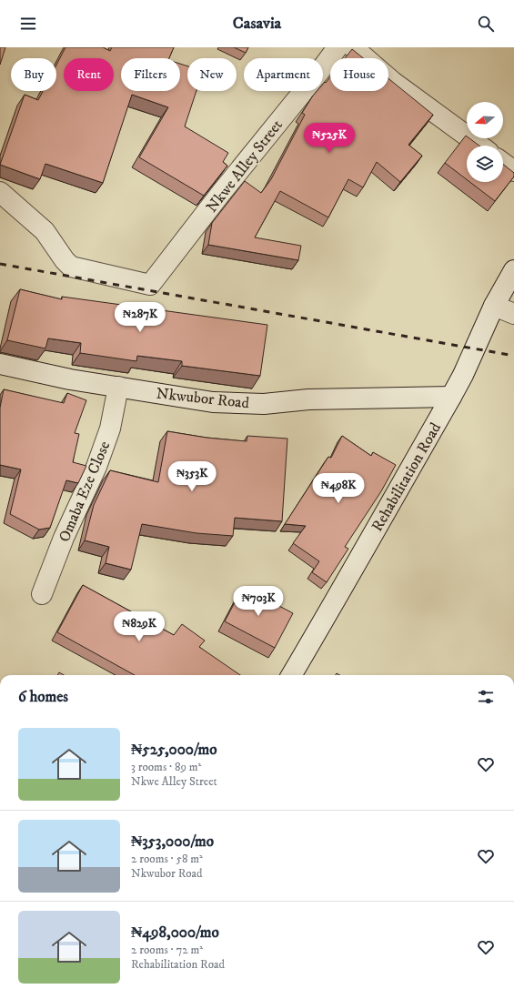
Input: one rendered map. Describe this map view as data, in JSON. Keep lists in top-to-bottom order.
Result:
{
  "streets": {
    "street": [
      "Nkwe Alley Street",
      "Nkwubor Road",
      "Rehabilitation Road",
      "Omaba Eze Close"
    ]
  },
  "crossings": [
    ["Nkwubor Road", "Rehabilitation Road"],
    ["Nkwubor Road", "Omaba Eze Close"]
  ],
  "north": "left",
  "page": {
    "header": "Casavia",
    "chip": [
      "Buy",
      "Rent",
      "Filters",
      "New",
      "Apartment",
      "House"
    ],
    "price": [
      "₦525K",
      "₦287K",
      "₦353K",
      "₦498K",
      "₦703K",
      "₦829K"
    ],
    "heading": "6 homes",
    "list": [
      {
        "name": "₦525,000/mo",
        "note": "3 rooms · 89 m² · Nkwe Alley Street"
      },
      {
        "name": "₦353,000/mo",
        "note": "2 rooms · 58 m² · Nkwubor Road"
      },
      {
        "name": "₦498,000/mo",
        "note": "2 rooms · 72 m² · Rehabilitation Road"
      }
    ]
  }
}
